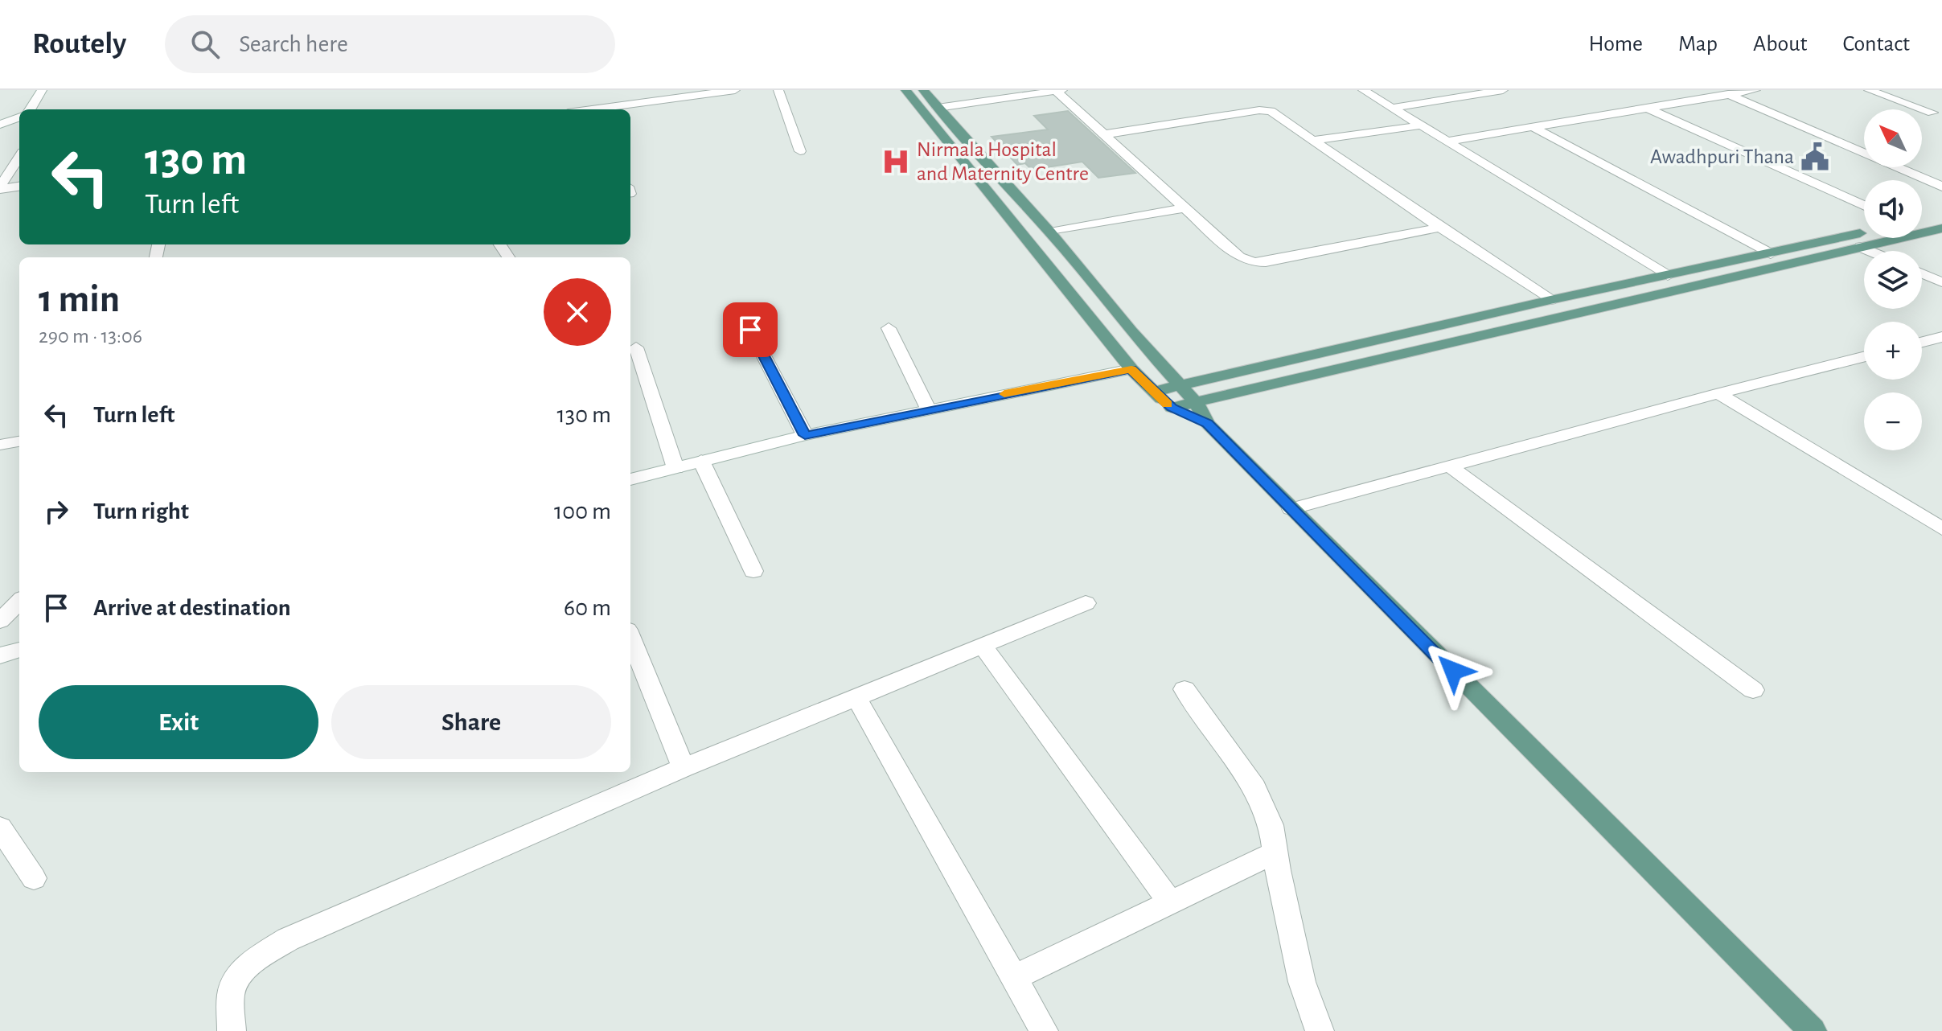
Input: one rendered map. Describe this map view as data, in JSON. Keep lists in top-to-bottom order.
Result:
{
  "places": {
    "public building": ["Awadhpuri Thana"],
    "hospital": ["Nirmala Hospital and Maternity Centre"]
  },
  "north": "top left",
  "page": {
    "header": "Routely",
    "search": "Search here",
    "nav": [
      "Home",
      "Map",
      "About",
      "Contact"
    ],
    "map_buttons": ["+", "−"],
    "turn": ["130 m", "Turn left"],
    "heading": ["1 min", "290 m · 13:06"],
    "list": [
      {
        "name": "Turn left",
        "value": "130 m"
      },
      {
        "name": "Turn right",
        "value": "100 m"
      },
      {
        "name": "Arrive at destination",
        "value": "60 m"
      }
    ],
    "buttons": ["Exit", "Share"]
  }
}
